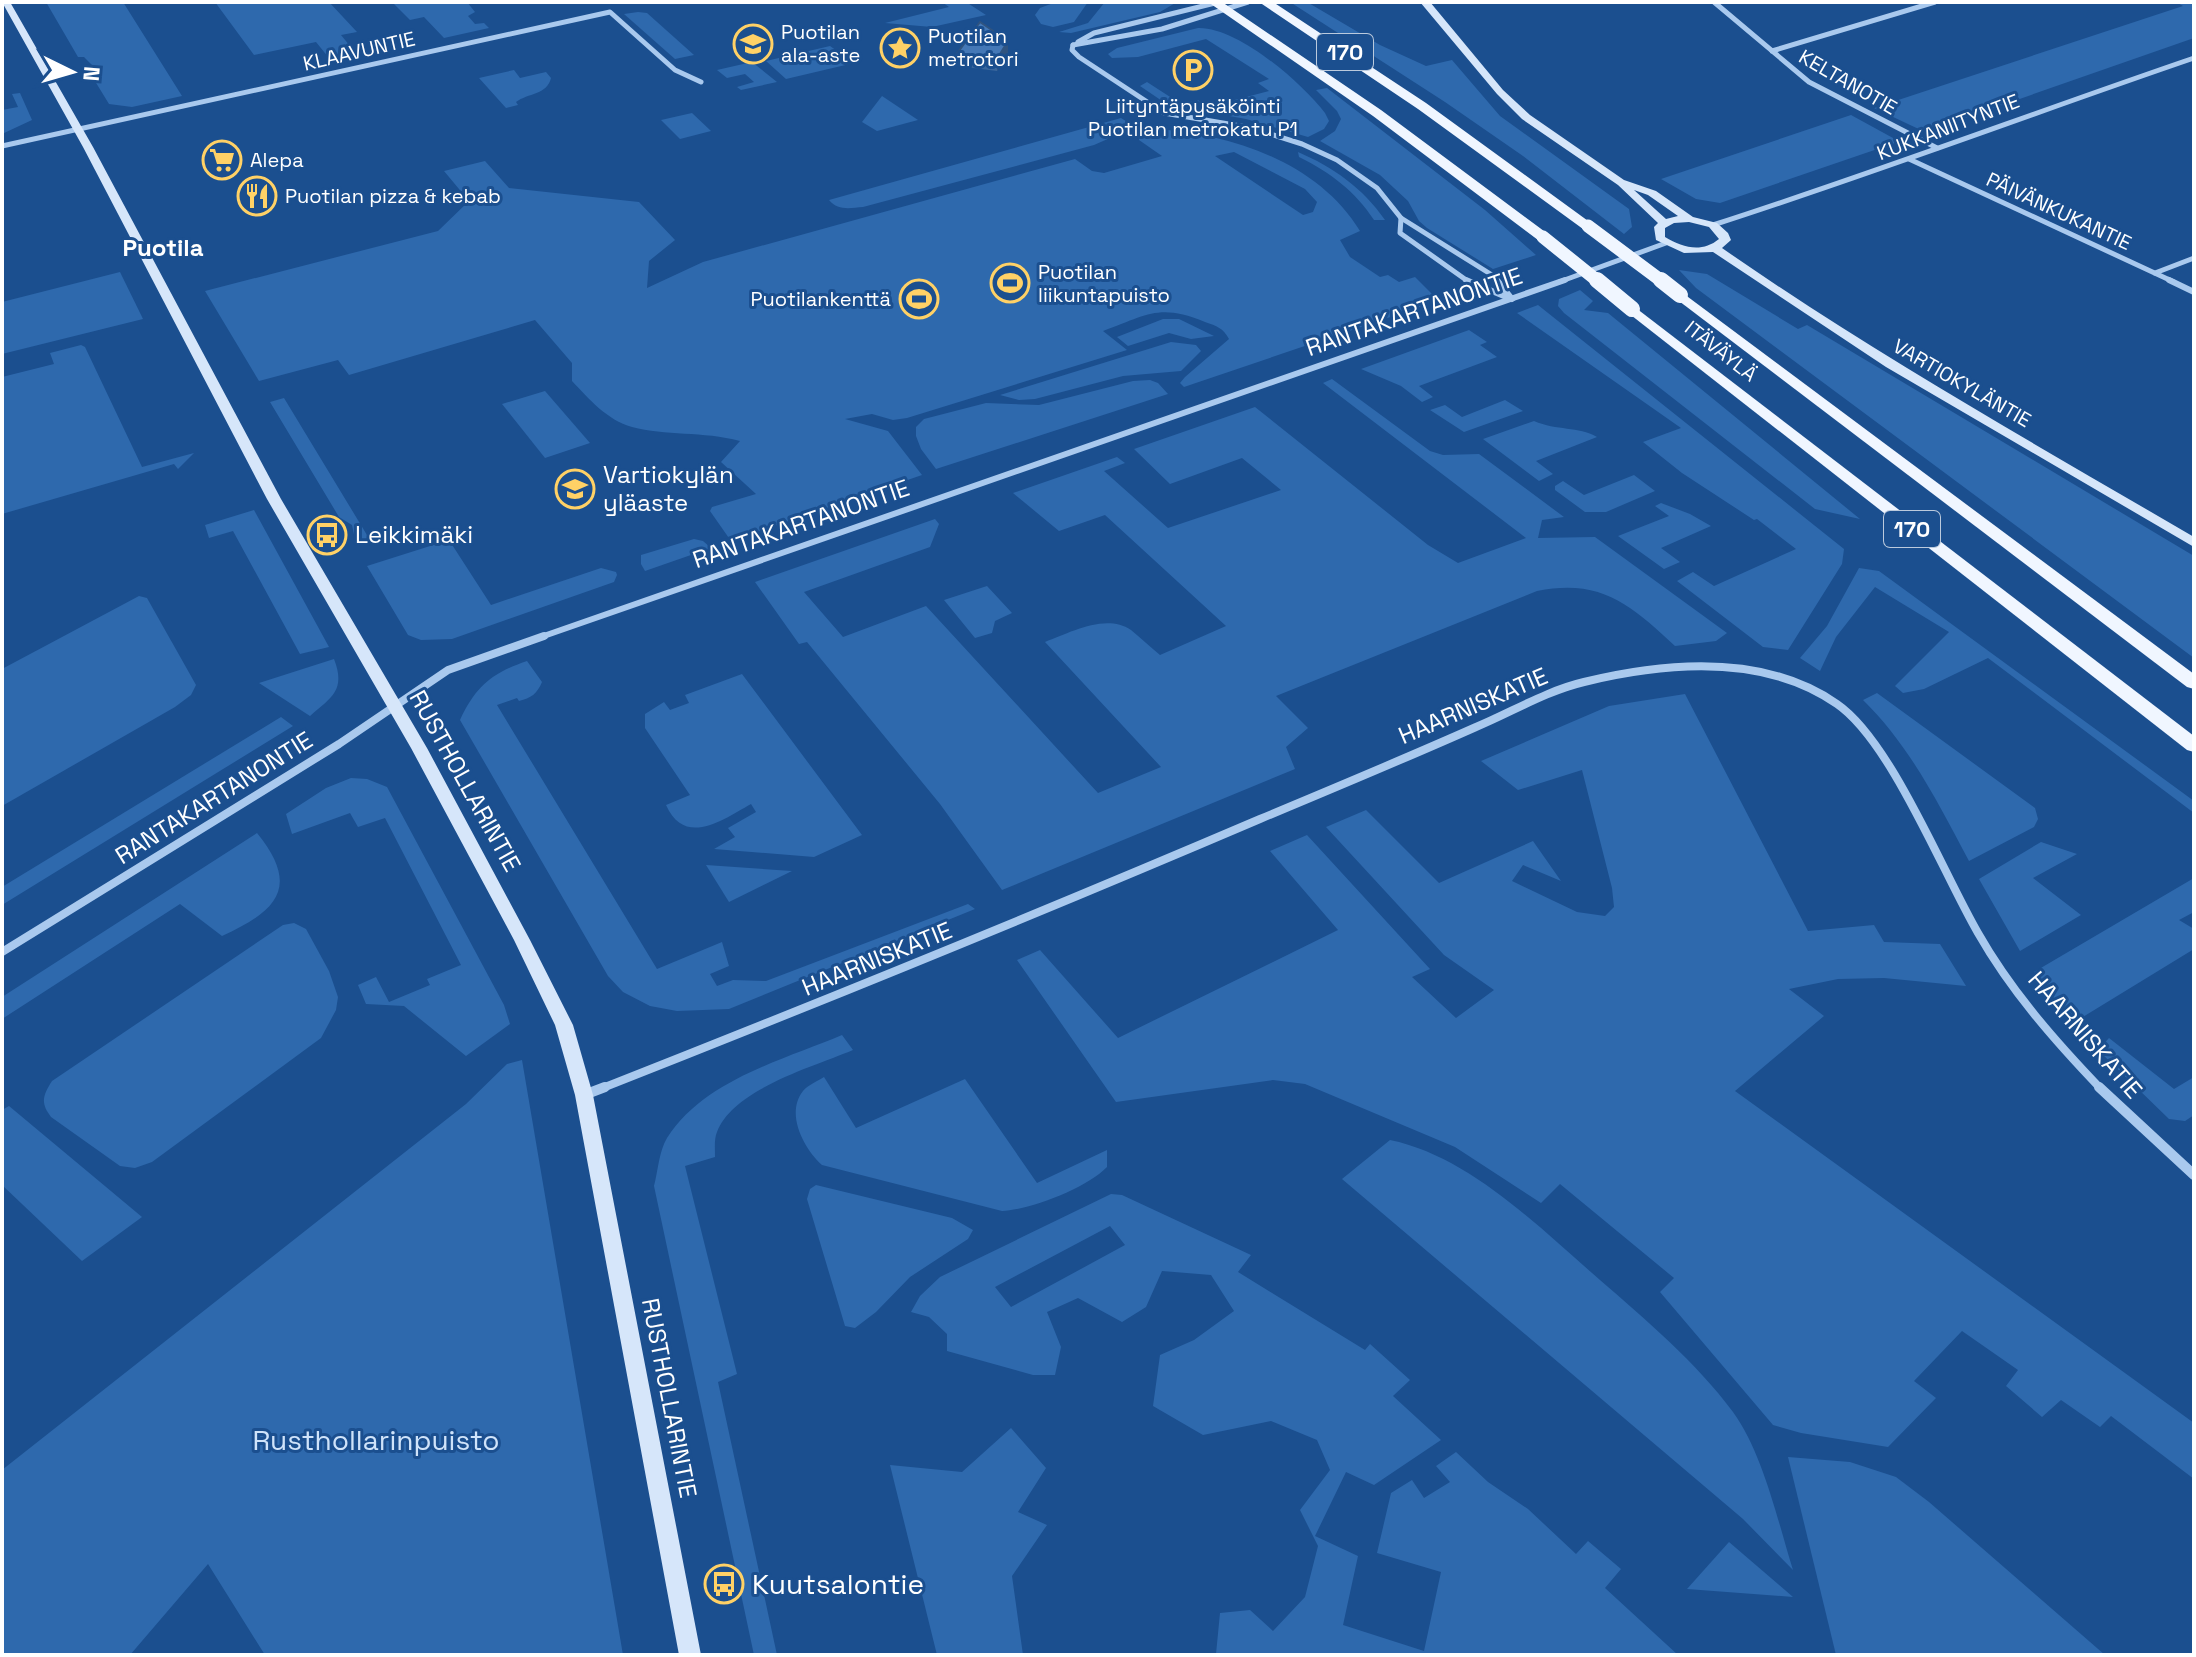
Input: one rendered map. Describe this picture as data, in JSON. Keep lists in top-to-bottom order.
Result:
{
  "streets": {
    "main road": [
      "170",
      "ITÄVÄYLÄ",
      "VARTIOKYLÄNTIE",
      "RUSTHOLLARINTIE"
    ],
    "street": [
      "KLAAVUNTIE",
      "KELTANOTIE",
      "KUKKANIITYNTIE",
      "PÄIVÄNKUKANTIE",
      "RANTAKARTANONTIE",
      "HAARNISKATIE"
    ]
  },
  "crossings": [
    ["KLAAVUNTIE", "RUSTHOLLARINTIE"],
    ["KELTANOTIE", "KUKKANIITYNTIE"],
    ["KUKKANIITYNTIE", "PÄIVÄNKUKANTIE"],
    ["RANTAKARTANONTIE", "RUSTHOLLARINTIE"],
    ["HAARNISKATIE", "RUSTHOLLARINTIE"]
  ],
  "districts": ["Puotila"],
  "parks": ["Rusthollarinpuisto"],
  "places": {
    "school or university": ["Puotilan ala-aste", "Vartiokylän yläaste"],
    "place": ["Puotilan metrotori"],
    "parking": ["Liityntäpysäköinti Puotilan metrokatu P1"],
    "supermarket": ["Alepa"],
    "restaurant": ["Puotilan pizza & kebab"],
    "sports": ["Puotilan liikuntapuisto", "Puotilankenttä"],
    "bus stop": ["Leikkimäki", "Kuutsalontie"]
  },
  "north": "right"
}
